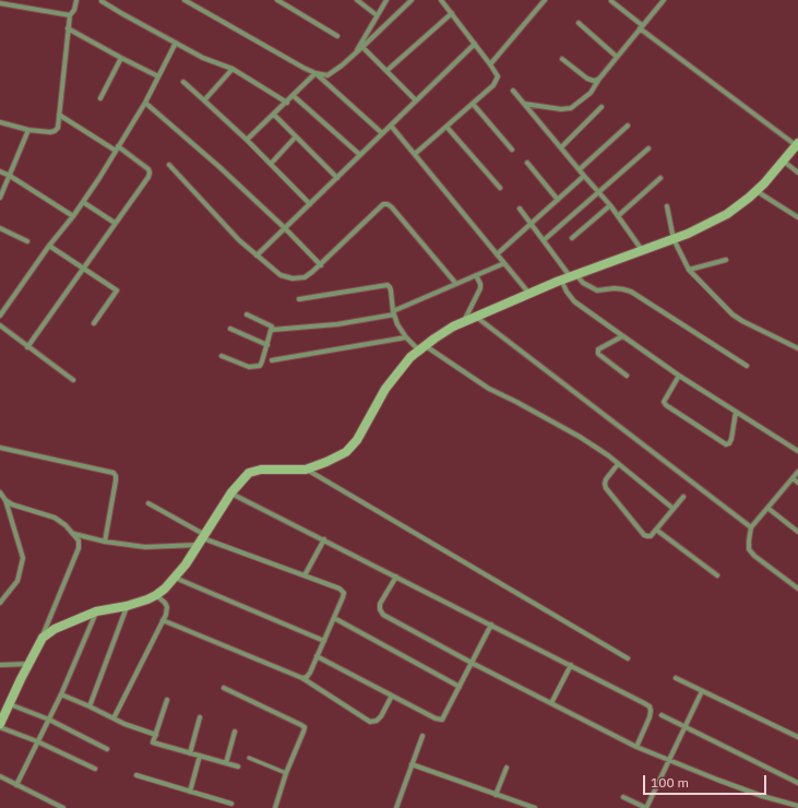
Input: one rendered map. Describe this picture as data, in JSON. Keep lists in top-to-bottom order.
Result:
{
  "scale_bar": "100 m"
}
